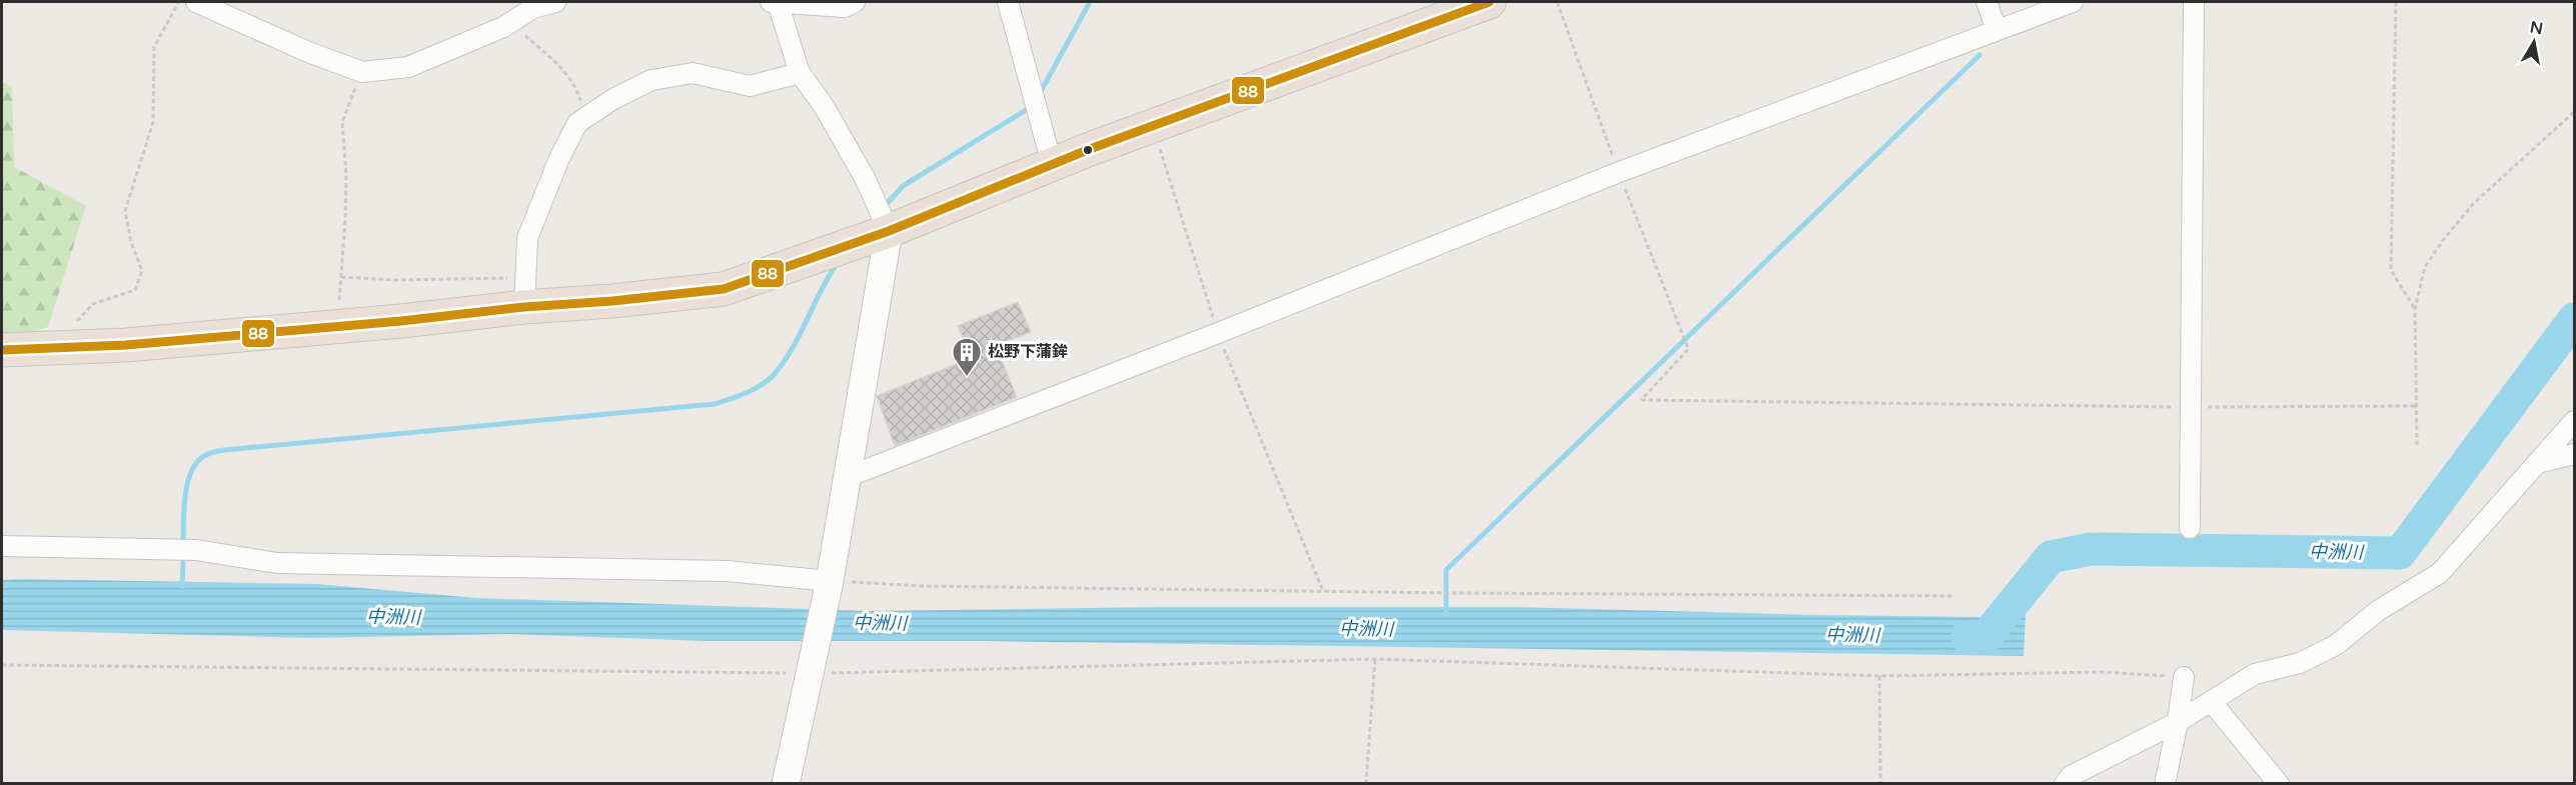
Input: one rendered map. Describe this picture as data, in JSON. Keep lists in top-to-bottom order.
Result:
{
  "water": ["中洲川"],
  "places": {
    "building": ["松野下蒲鉾"]
  },
  "lines": ["transit line 88"],
  "north": "top"
}
